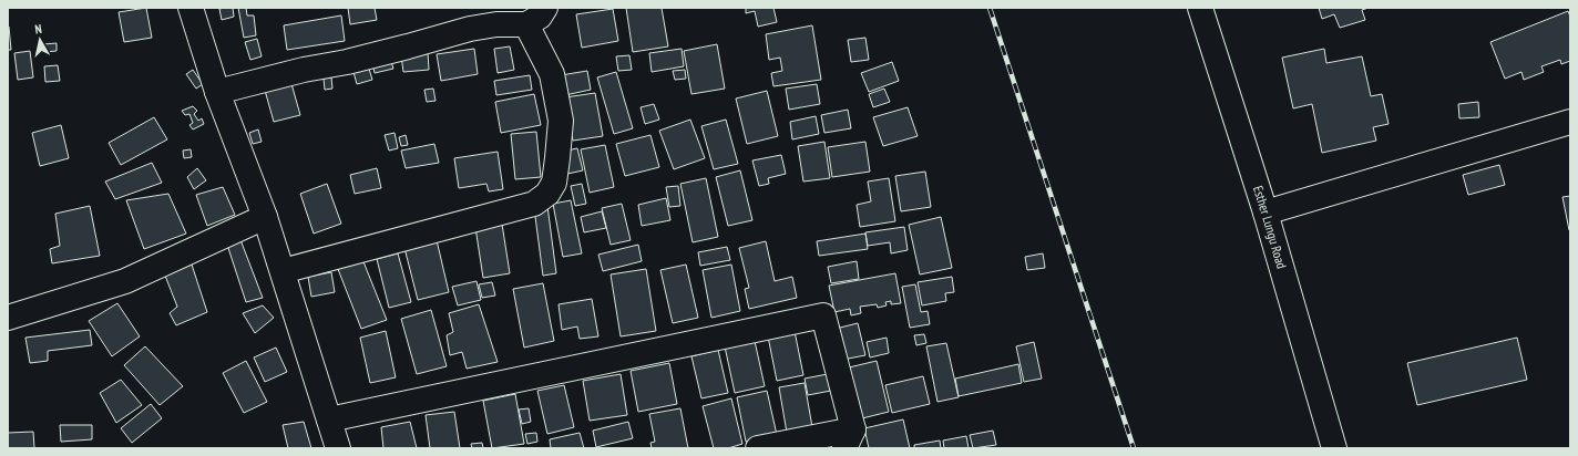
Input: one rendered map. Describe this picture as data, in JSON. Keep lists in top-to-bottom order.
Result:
{
  "streets": {
    "street": ["Esther Lungu Road"]
  },
  "north": "top"
}
